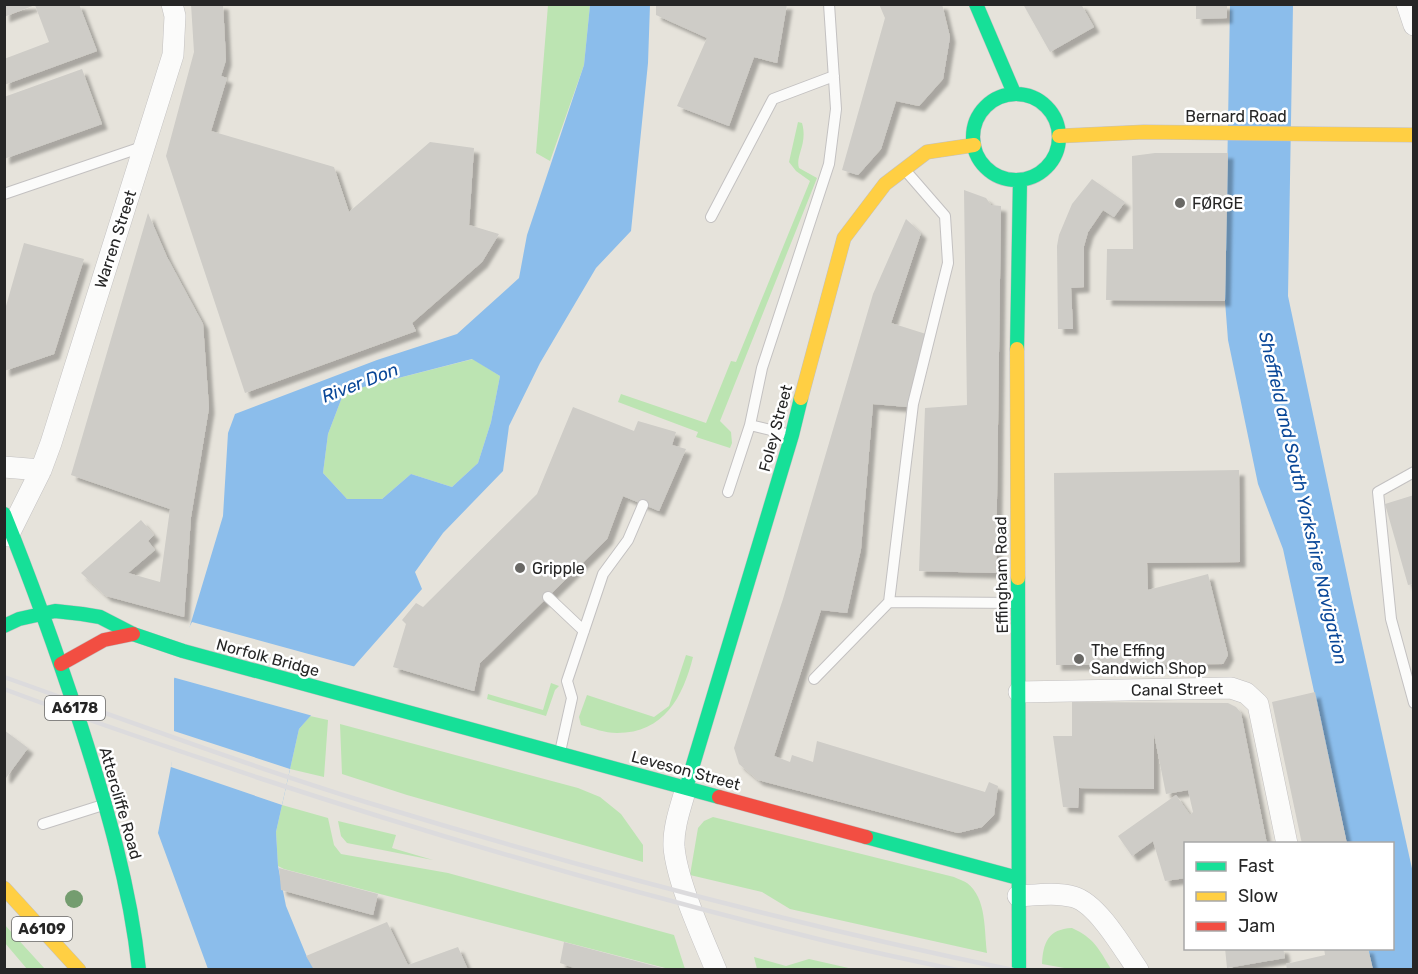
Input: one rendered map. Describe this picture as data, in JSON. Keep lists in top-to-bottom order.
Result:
{
  "streets": {
    "main road": [
      "Bernard Road",
      "Foley Street",
      "Effingham Road",
      "Norfolk Bridge",
      "A6178",
      "Leveson Street",
      "Attercliffe Road",
      "A6109"
    ],
    "street": ["Warren Street", "Canal Street"]
  },
  "crossings": [
    ["Bernard Road", "Foley Street"],
    ["Bernard Road", "Effingham Road"],
    ["Warren Street", "Attercliffe Road"],
    ["Foley Street", "Effingham Road"],
    ["Foley Street", "Leveson Street"],
    ["Effingham Road", "Canal Street"],
    ["Effingham Road", "Leveson Street"],
    ["Norfolk Bridge", "Leveson Street"]
  ],
  "water": ["River Don", "Sheffield and South Yorkshire Navigation"],
  "places": ["FØRGE", "Gripple", "The Effing Sandwich Shop"],
  "legend": ["Fast", "Slow", "Jam"]
}
